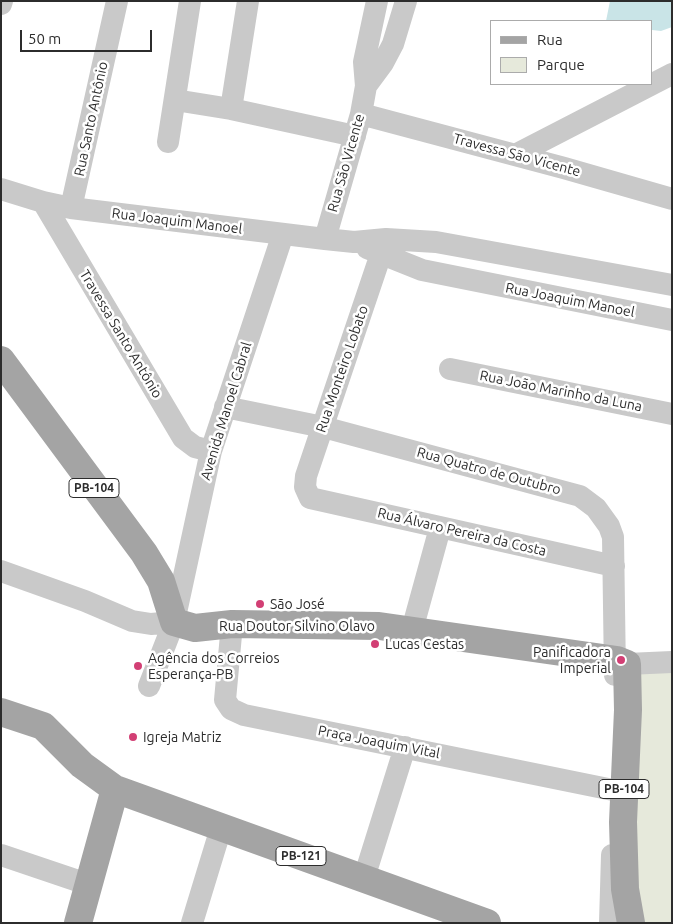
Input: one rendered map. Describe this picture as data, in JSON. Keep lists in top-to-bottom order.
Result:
{
  "streets": {
    "main road": ["PB-104", "Rua Doutor Silvino Olavo", "PB-121"],
    "street": [
      "Rua Santo Antônio",
      "Travessa São Vicente",
      "Rua São Vicente",
      "Rua Joaquim Manoel",
      "Travessa Santo Antônio",
      "Rua Monteiro Lobato",
      "Rua João Marinho da Luna",
      "Avenida Manoel Cabral",
      "Rua Quatro de Outubro",
      "Rua Álvaro Pereira da Costa",
      "Praça Joaquim Vital"
    ]
  },
  "crossings": [
    ["Rua Santo Antônio", "Rua Joaquim Manoel"],
    ["Travessa São Vicente", "Rua São Vicente"],
    ["Rua São Vicente", "Rua Joaquim Manoel"],
    ["Rua Joaquim Manoel", "Travessa Santo Antônio"],
    ["Rua Joaquim Manoel", "Rua Monteiro Lobato"],
    ["Rua Joaquim Manoel", "Avenida Manoel Cabral"],
    ["Travessa Santo Antônio", "Avenida Manoel Cabral"],
    ["Rua Monteiro Lobato", "Rua Quatro de Outubro"],
    ["Rua Monteiro Lobato", "Rua Álvaro Pereira da Costa"],
    ["Avenida Manoel Cabral", "Rua Quatro de Outubro"],
    ["Avenida Manoel Cabral", "PB-104"],
    ["Avenida Manoel Cabral", "Rua Doutor Silvino Olavo"],
    ["Rua Quatro de Outubro", "PB-104"],
    ["Rua Quatro de Outubro", "Rua Álvaro Pereira da Costa"],
    ["Rua Quatro de Outubro", "Rua Doutor Silvino Olavo"],
    ["Rua Quatro de Outubro", "Praça Joaquim Vital"],
    ["PB-104", "Rua Doutor Silvino Olavo"],
    ["Rua Doutor Silvino Olavo", "Praça Joaquim Vital"]
  ],
  "places": [
    "São José",
    "Lucas Cestas",
    "Panificadora Imperial",
    "Agência dos Correios Esperança-PB",
    "Igreja Matriz"
  ],
  "legend": ["Rua", "Parque"],
  "scale_bar": "50 m"
}
